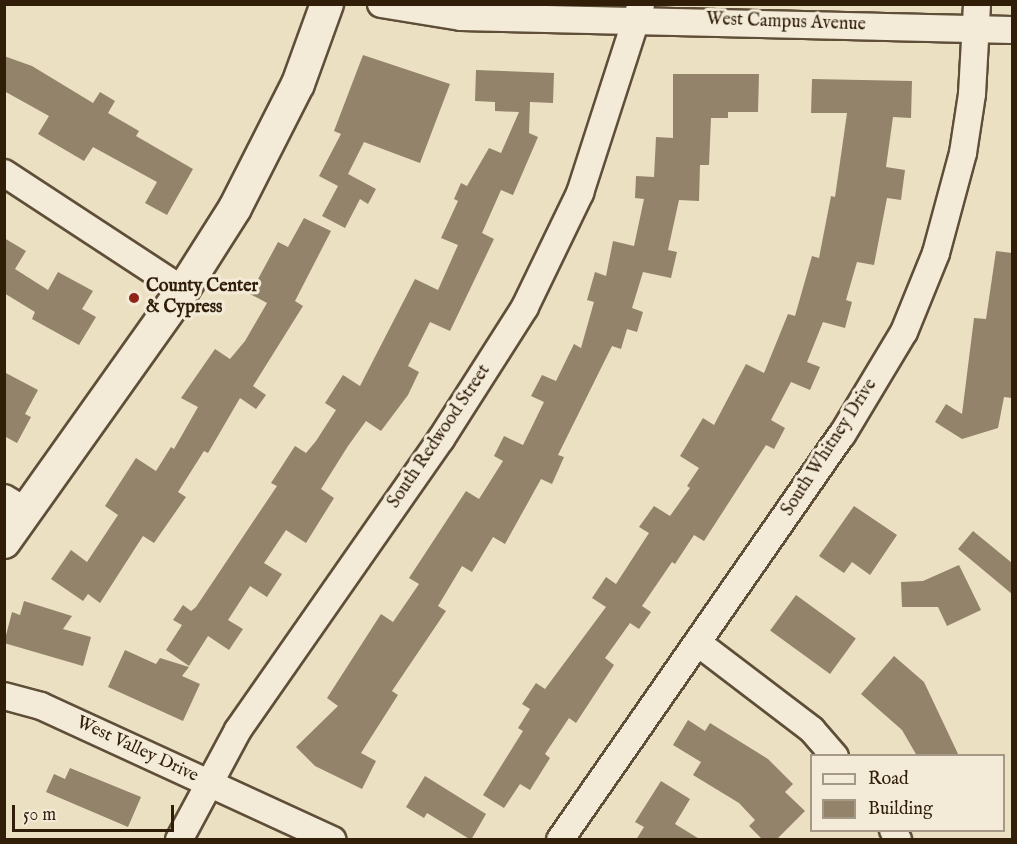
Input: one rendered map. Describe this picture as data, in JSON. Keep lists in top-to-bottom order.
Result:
{
  "streets": {
    "street": [
      "West Campus Avenue",
      "South Redwood Street",
      "South Whitney Drive",
      "West Valley Drive"
    ]
  },
  "crossings": [
    ["West Campus Avenue", "South Redwood Street"],
    ["West Campus Avenue", "South Whitney Drive"],
    ["South Redwood Street", "West Valley Drive"]
  ],
  "places": ["County Center & Cypress"],
  "legend": ["Road", "Building"],
  "scale_bar": "50 m"
}
